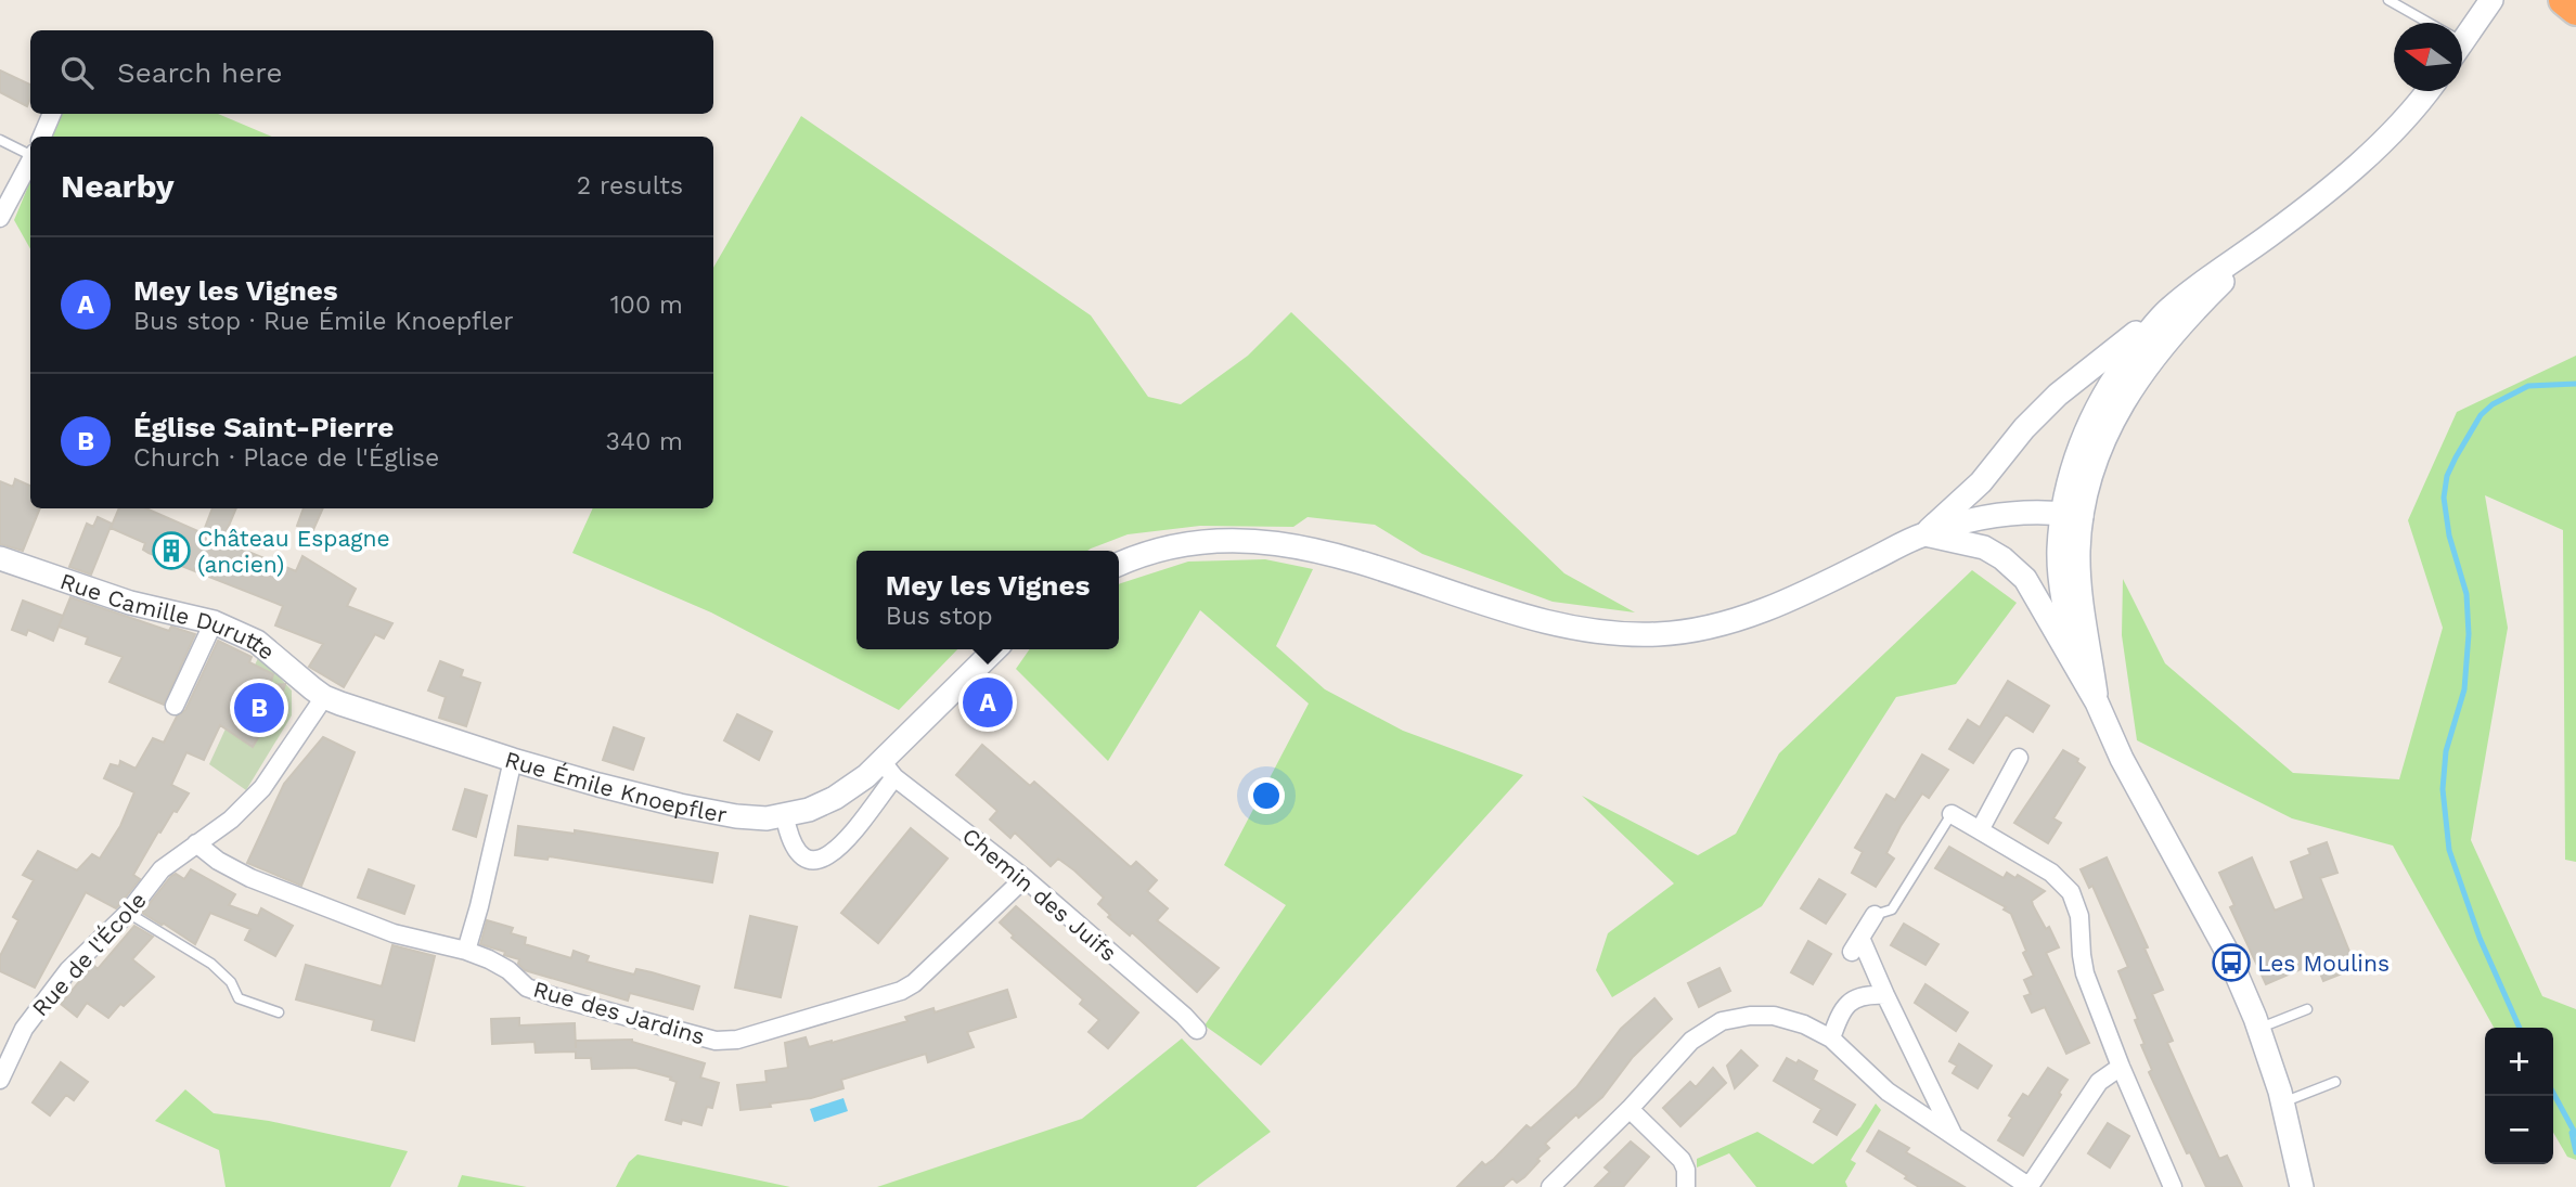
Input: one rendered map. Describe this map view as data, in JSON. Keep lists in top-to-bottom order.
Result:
{
  "streets": {
    "main road": ["Rue Camille Durutte", "Rue Émile Knoepfler"],
    "street": ["Chemin des Juifs", "Rue de l'École", "Rue des Jardins"]
  },
  "crossings": [
    ["Rue Camille Durutte", "Rue Émile Knoepfler"],
    ["Rue Camille Durutte", "Rue de l'École"],
    ["Rue Émile Knoepfler", "Chemin des Juifs"],
    ["Rue Émile Knoepfler", "Rue de l'École"],
    ["Chemin des Juifs", "Rue des Jardins"],
    ["Rue de l'École", "Rue des Jardins"]
  ],
  "places": {
    "building": ["Château Espagne (ancien)"],
    "bus stop": ["Les Moulins"]
  },
  "north": "left",
  "page": {
    "search": "Search here",
    "heading": ["Nearby", "2 results"],
    "list": [
      {
        "mark": "A",
        "name": "Mey les Vignes",
        "note": "Bus stop · Rue Émile Knoepfler",
        "value": "100 m"
      },
      {
        "mark": "B",
        "name": "Église Saint-Pierre",
        "note": "Church · Place de l'Église",
        "value": "340 m"
      }
    ],
    "popup": ["Mey les Vignes", "Bus stop"],
    "pins": ["A", "B"],
    "map_buttons": ["+", "−"]
  }
}
